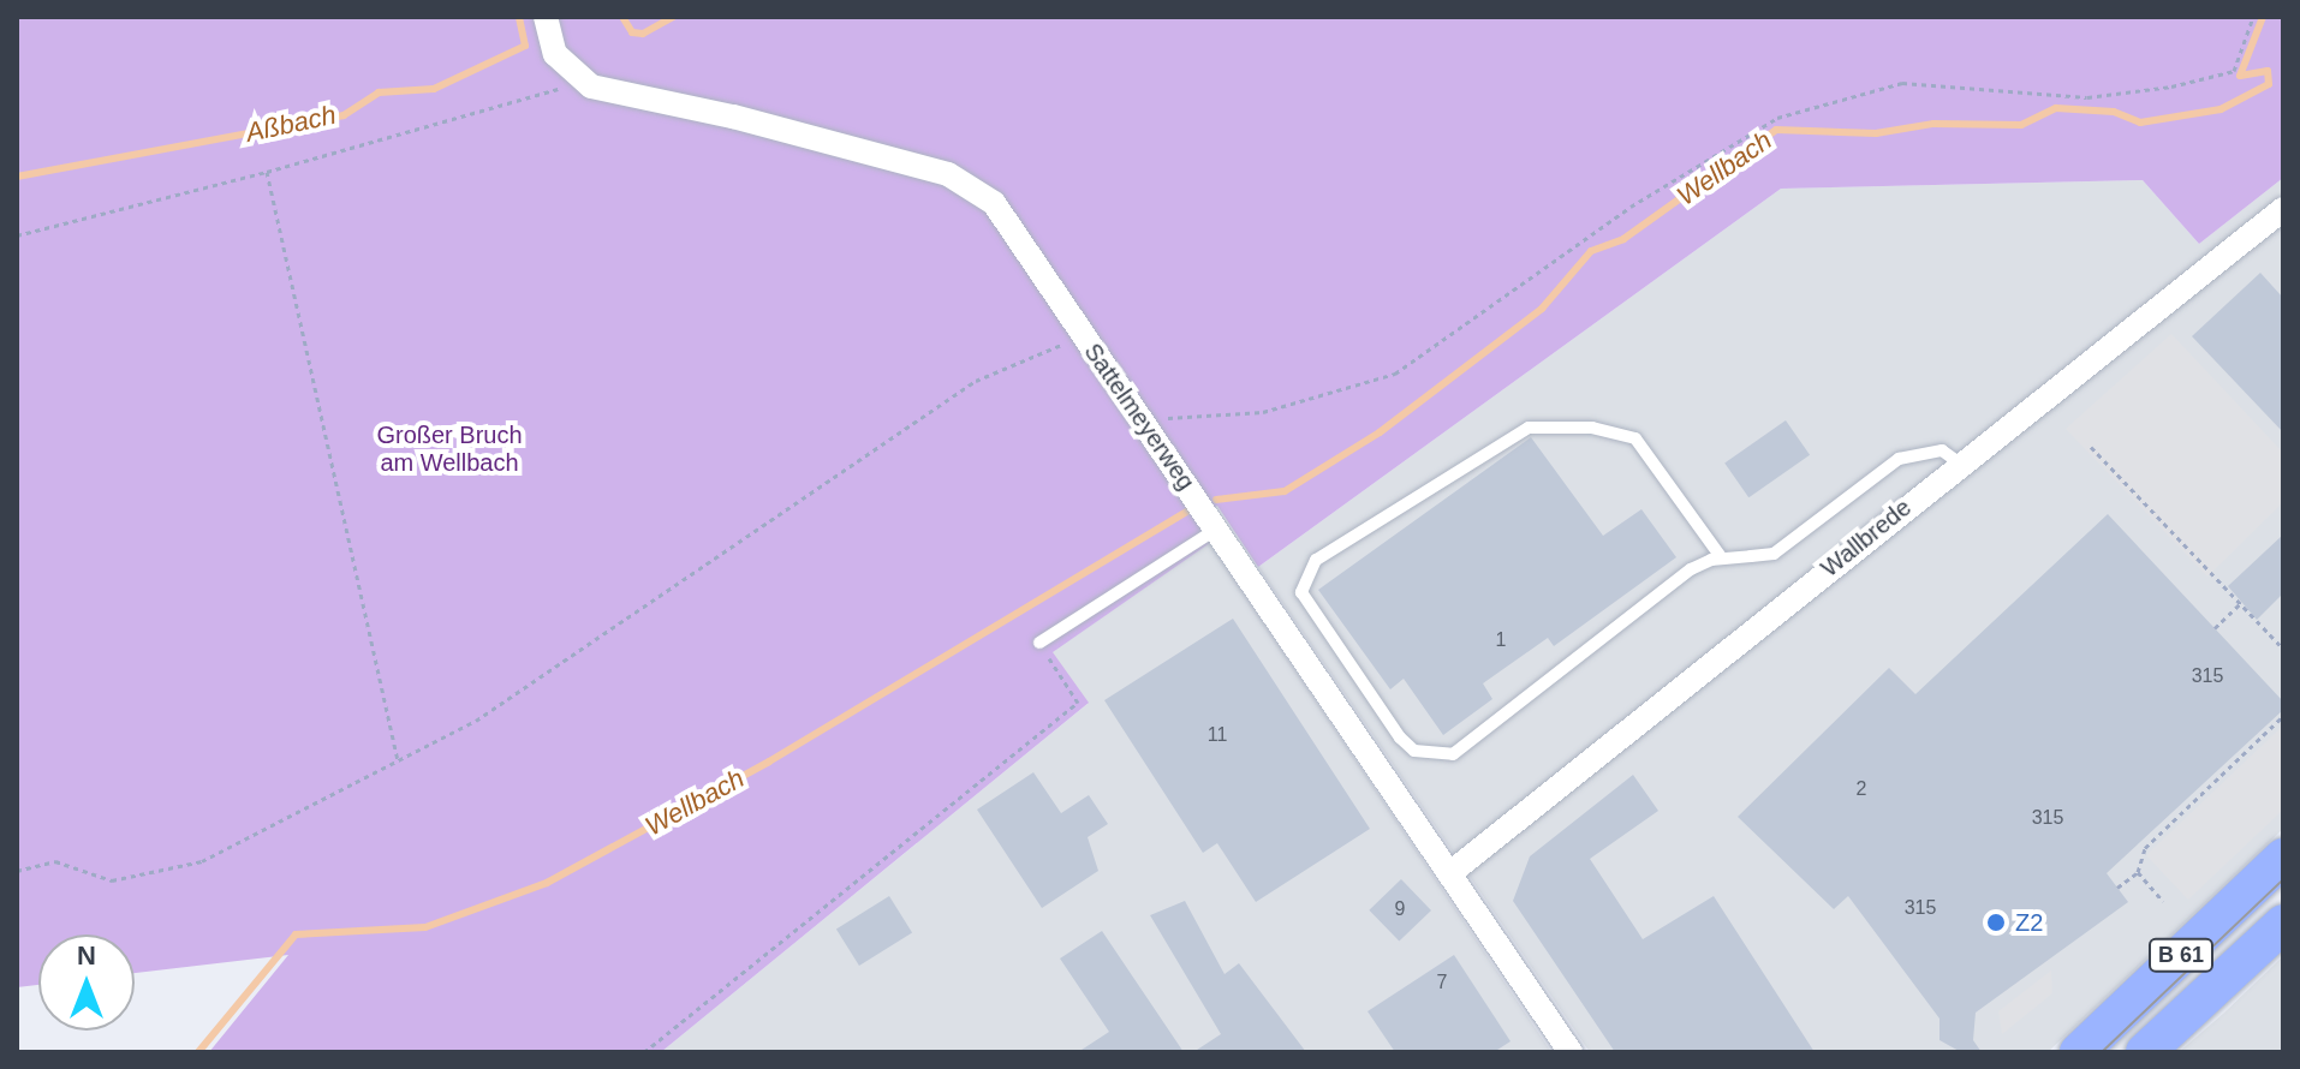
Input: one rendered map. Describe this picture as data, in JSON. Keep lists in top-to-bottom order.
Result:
{
  "streets": {
    "main road": ["B 61"],
    "street": ["Sattelmeyerweg", "Wallbrede"]
  },
  "crossings": [
    ["Sattelmeyerweg", "Wallbrede"]
  ],
  "water": ["Aßbach", "Wellbach"],
  "parks": ["Großer Bruch am Wellbach"],
  "places": ["Z2"],
  "house_numbers": [
    "1",
    "315",
    "11",
    "2",
    "315",
    "315",
    "9",
    "7"
  ],
  "north": "top"
}
